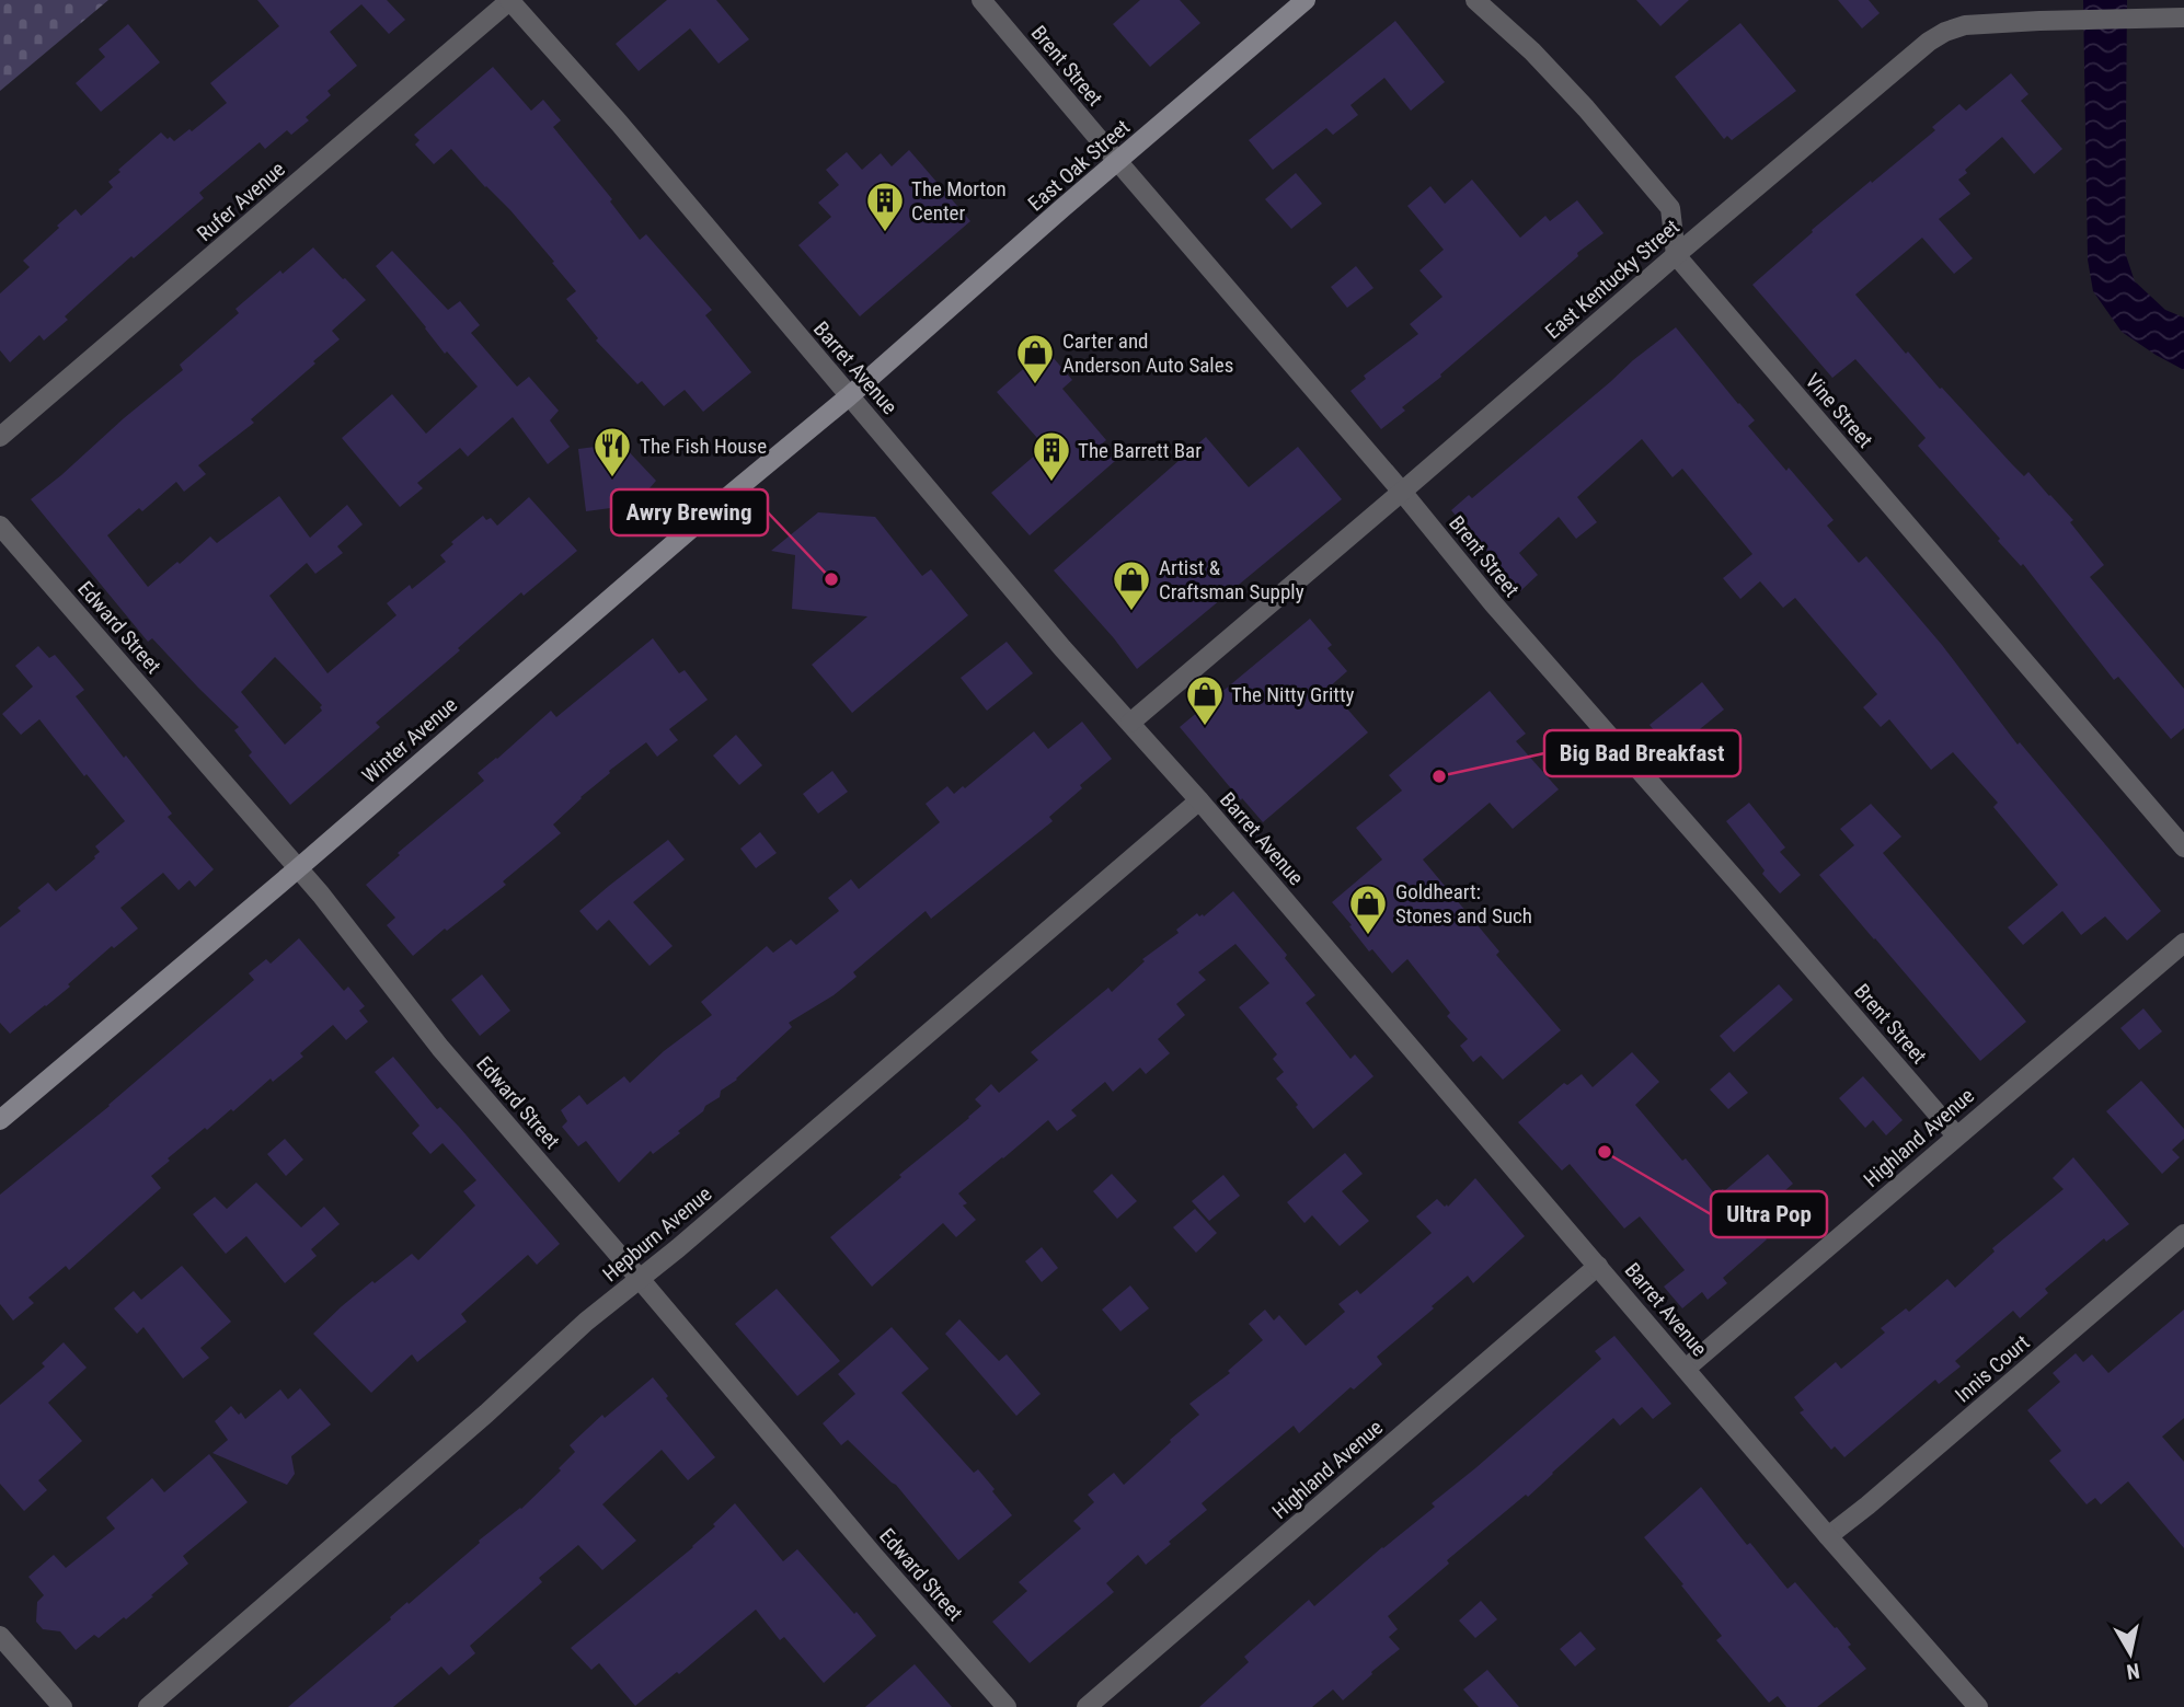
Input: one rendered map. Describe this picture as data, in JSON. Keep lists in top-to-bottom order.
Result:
{
  "streets": {
    "main road": ["East Oak Street", "Winter Avenue"],
    "street": [
      "Brent Street",
      "Rufer Avenue",
      "East Kentucky Street",
      "Barret Avenue",
      "Vine Street",
      "Edward Street",
      "Highland Avenue",
      "Hepburn Avenue",
      "Innis Court"
    ]
  },
  "crossings": [
    ["Brent Street", "East Oak Street"],
    ["Brent Street", "East Kentucky Street"],
    ["Brent Street", "Highland Avenue"],
    ["East Oak Street", "Barret Avenue"],
    ["East Oak Street", "Winter Avenue"],
    ["Rufer Avenue", "Barret Avenue"],
    ["East Kentucky Street", "Barret Avenue"],
    ["East Kentucky Street", "Vine Street"],
    ["Barret Avenue", "Winter Avenue"],
    ["Barret Avenue", "Highland Avenue"],
    ["Barret Avenue", "Hepburn Avenue"],
    ["Barret Avenue", "Innis Court"],
    ["Edward Street", "Winter Avenue"],
    ["Edward Street", "Hepburn Avenue"]
  ],
  "places": {
    "building": ["The Morton Center", "The Barrett Bar"],
    "shop": [
      "Carter and Anderson Auto Sales",
      "Artist & Craftsman Supply",
      "The Nitty Gritty",
      "Goldheart: Stones and Such"
    ],
    "restaurant": ["The Fish House"],
    "other": ["Awry Brewing", "Big Bad Breakfast", "Ultra Pop"]
  },
  "north": "bottom"
}
